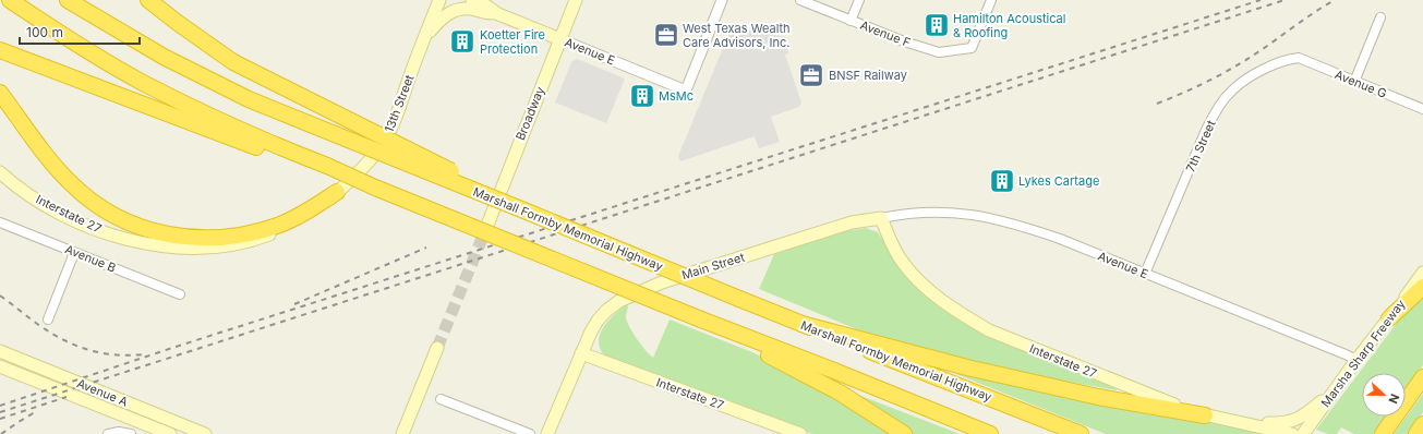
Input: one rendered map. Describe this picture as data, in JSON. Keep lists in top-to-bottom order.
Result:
{
  "streets": {
    "highway": ["Marshall Formby Memorial Highway"],
    "main road": [
      "Avenue E",
      "13th Street",
      "Broadway",
      "Interstate 27",
      "Main Street",
      "Marsha Sharp Freeway",
      "Avenue A"
    ],
    "street": [
      "Avenue F",
      "Avenue G",
      "7th Street",
      "Avenue B"
    ]
  },
  "crossings": [
    ["Avenue E", "Broadway"],
    ["Avenue E", "7th Street"],
    ["Avenue E", "Interstate 27"],
    ["Avenue E", "Main Street"],
    ["Avenue E", "Marsha Sharp Freeway"],
    ["Avenue G", "7th Street"],
    ["13th Street", "Interstate 27"],
    ["Interstate 27", "Main Street"]
  ],
  "places": {
    "building": [
      "Hamilton Acoustical & Roofing",
      "Koetter Fire Protection",
      "MsMc",
      "Lykes Cartage"
    ],
    "office": ["West Texas Wealth Care Advisors, Inc.", "BNSF Railway"]
  },
  "scale_bar": "100 m",
  "north": "right"
}
